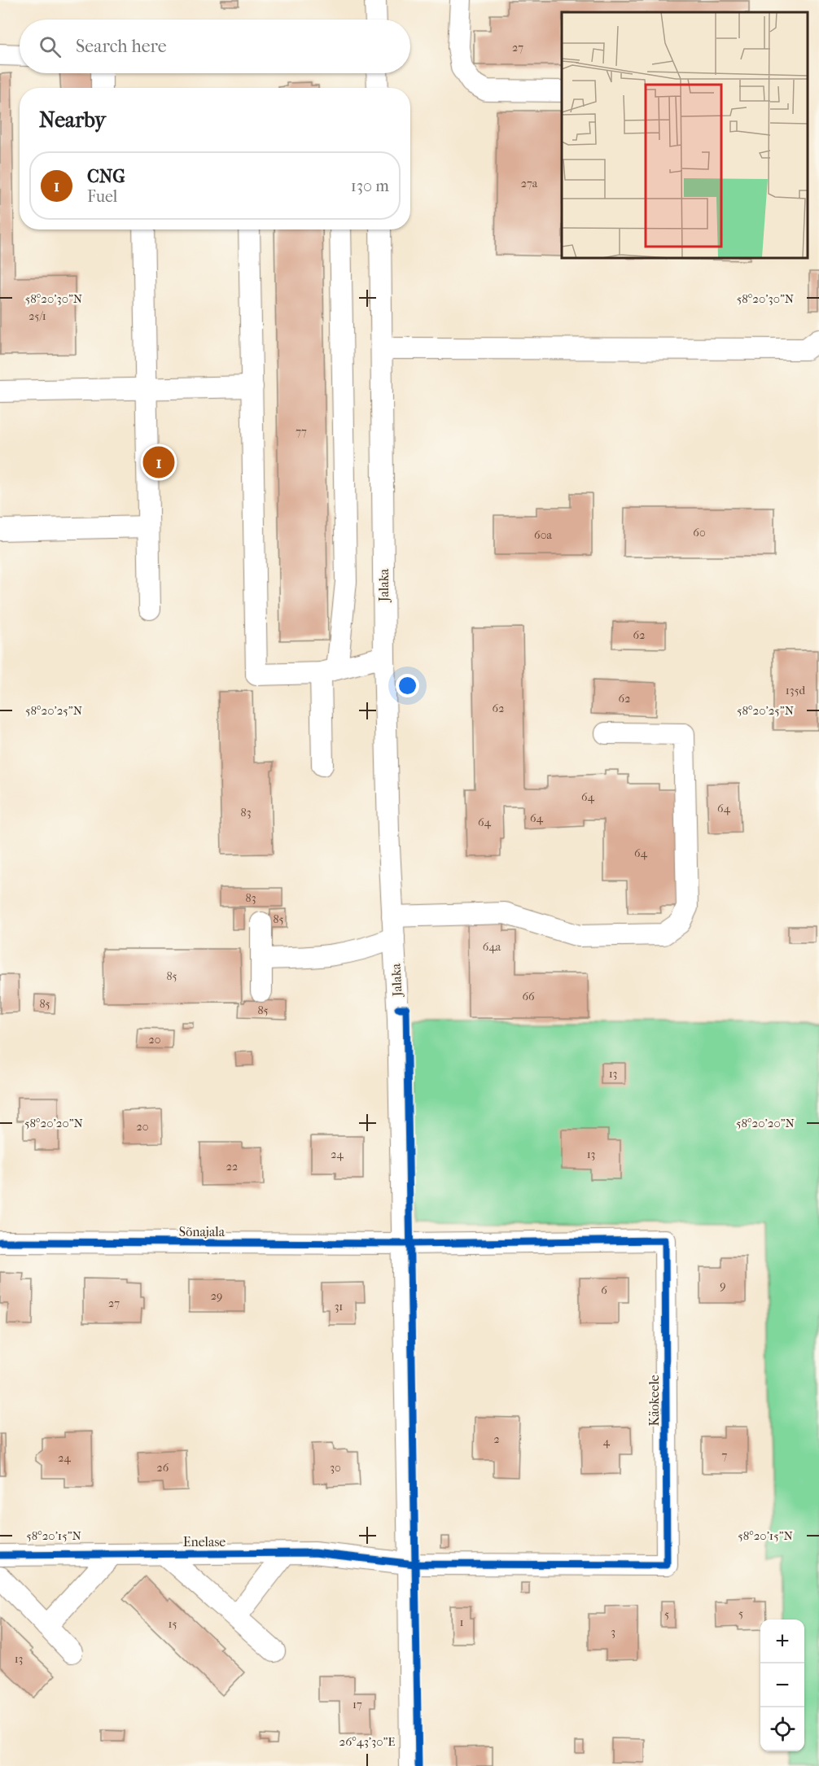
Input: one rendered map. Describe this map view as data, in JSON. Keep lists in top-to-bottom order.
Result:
{
  "streets": {
    "street": [
      "Jalaka",
      "Sõnajala",
      "Käokeele",
      "Enelase"
    ]
  },
  "crossings": [
    ["Jalaka", "Sõnajala"],
    ["Jalaka", "Käokeele"],
    ["Jalaka", "Enelase"],
    ["Sõnajala", "Käokeele"],
    ["Käokeele", "Enelase"]
  ],
  "house_numbers": [
    "27",
    "27a",
    "25/1",
    "77",
    "60",
    "60a",
    "62",
    "135d",
    "62",
    "62",
    "64",
    "64",
    "83",
    "64",
    "64",
    "64",
    "83",
    "85",
    "64a",
    "85",
    "66",
    "85",
    "85",
    "20",
    "13",
    "20",
    "24",
    "13",
    "22",
    "9",
    "6",
    "29",
    "27",
    "31",
    "2",
    "4",
    "7",
    "24",
    "26",
    "30",
    "5",
    "5",
    "1",
    "15",
    "3",
    "13",
    "17"
  ],
  "page": {
    "search": "Search here",
    "heading": "Nearby",
    "list": [
      {
        "mark": "1",
        "name": "CNG",
        "note": "Fuel",
        "value": "130 m"
      }
    ],
    "pins": "1",
    "map_buttons": ["+", "−"]
  },
  "coordinates": [
    "58°20'30\"N",
    "58°20'25\"N",
    "58°20'20\"N",
    "58°20'15\"N",
    "26°43'30\"E"
  ]
}
